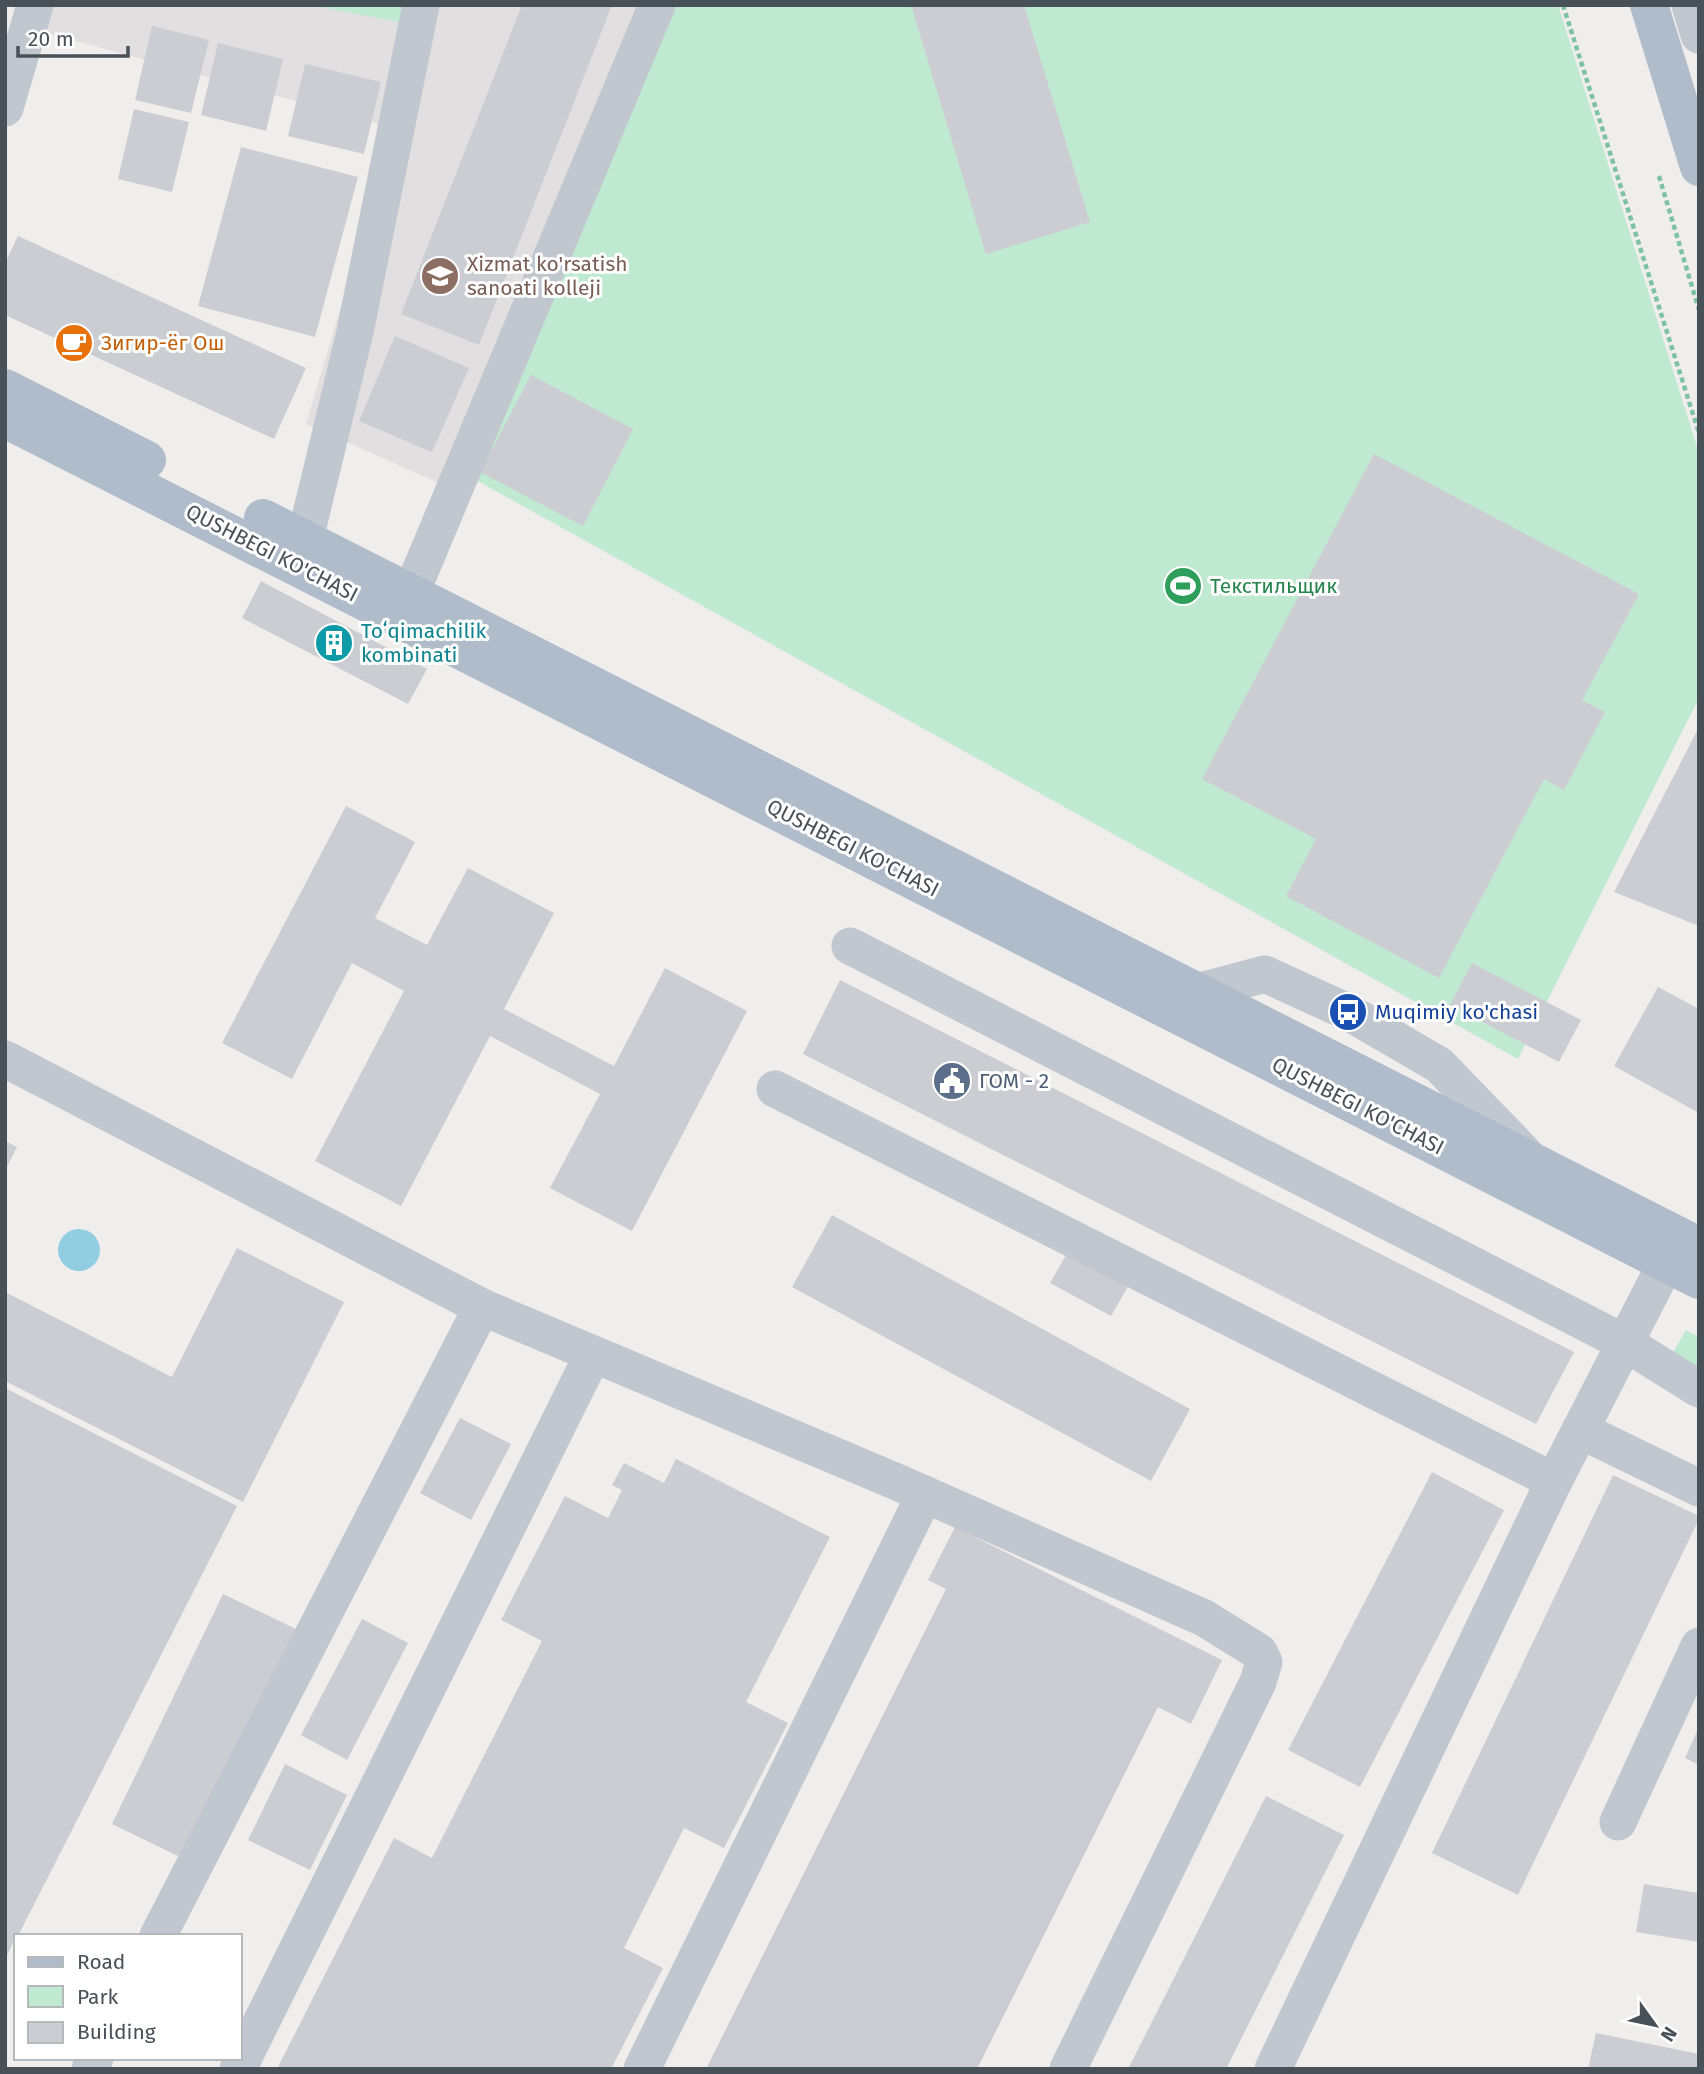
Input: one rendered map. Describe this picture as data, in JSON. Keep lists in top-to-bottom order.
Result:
{
  "streets": {
    "main road": ["QUSHBEGI KO'CHASI"]
  },
  "places": {
    "school or university": ["Xizmat ko'rsatish sanoati kolleji"],
    "cafe": ["Зигир-ёг Ош"],
    "sports": ["Текстильщик"],
    "building": ["Toʻqimachilik kombinati"],
    "bus stop": ["Muqimiy ko'chasi"],
    "public building": ["ГОМ - 2"]
  },
  "legend": ["Road", "Park", "Building"],
  "scale_bar": "20 m",
  "north": "bottom right"
}
